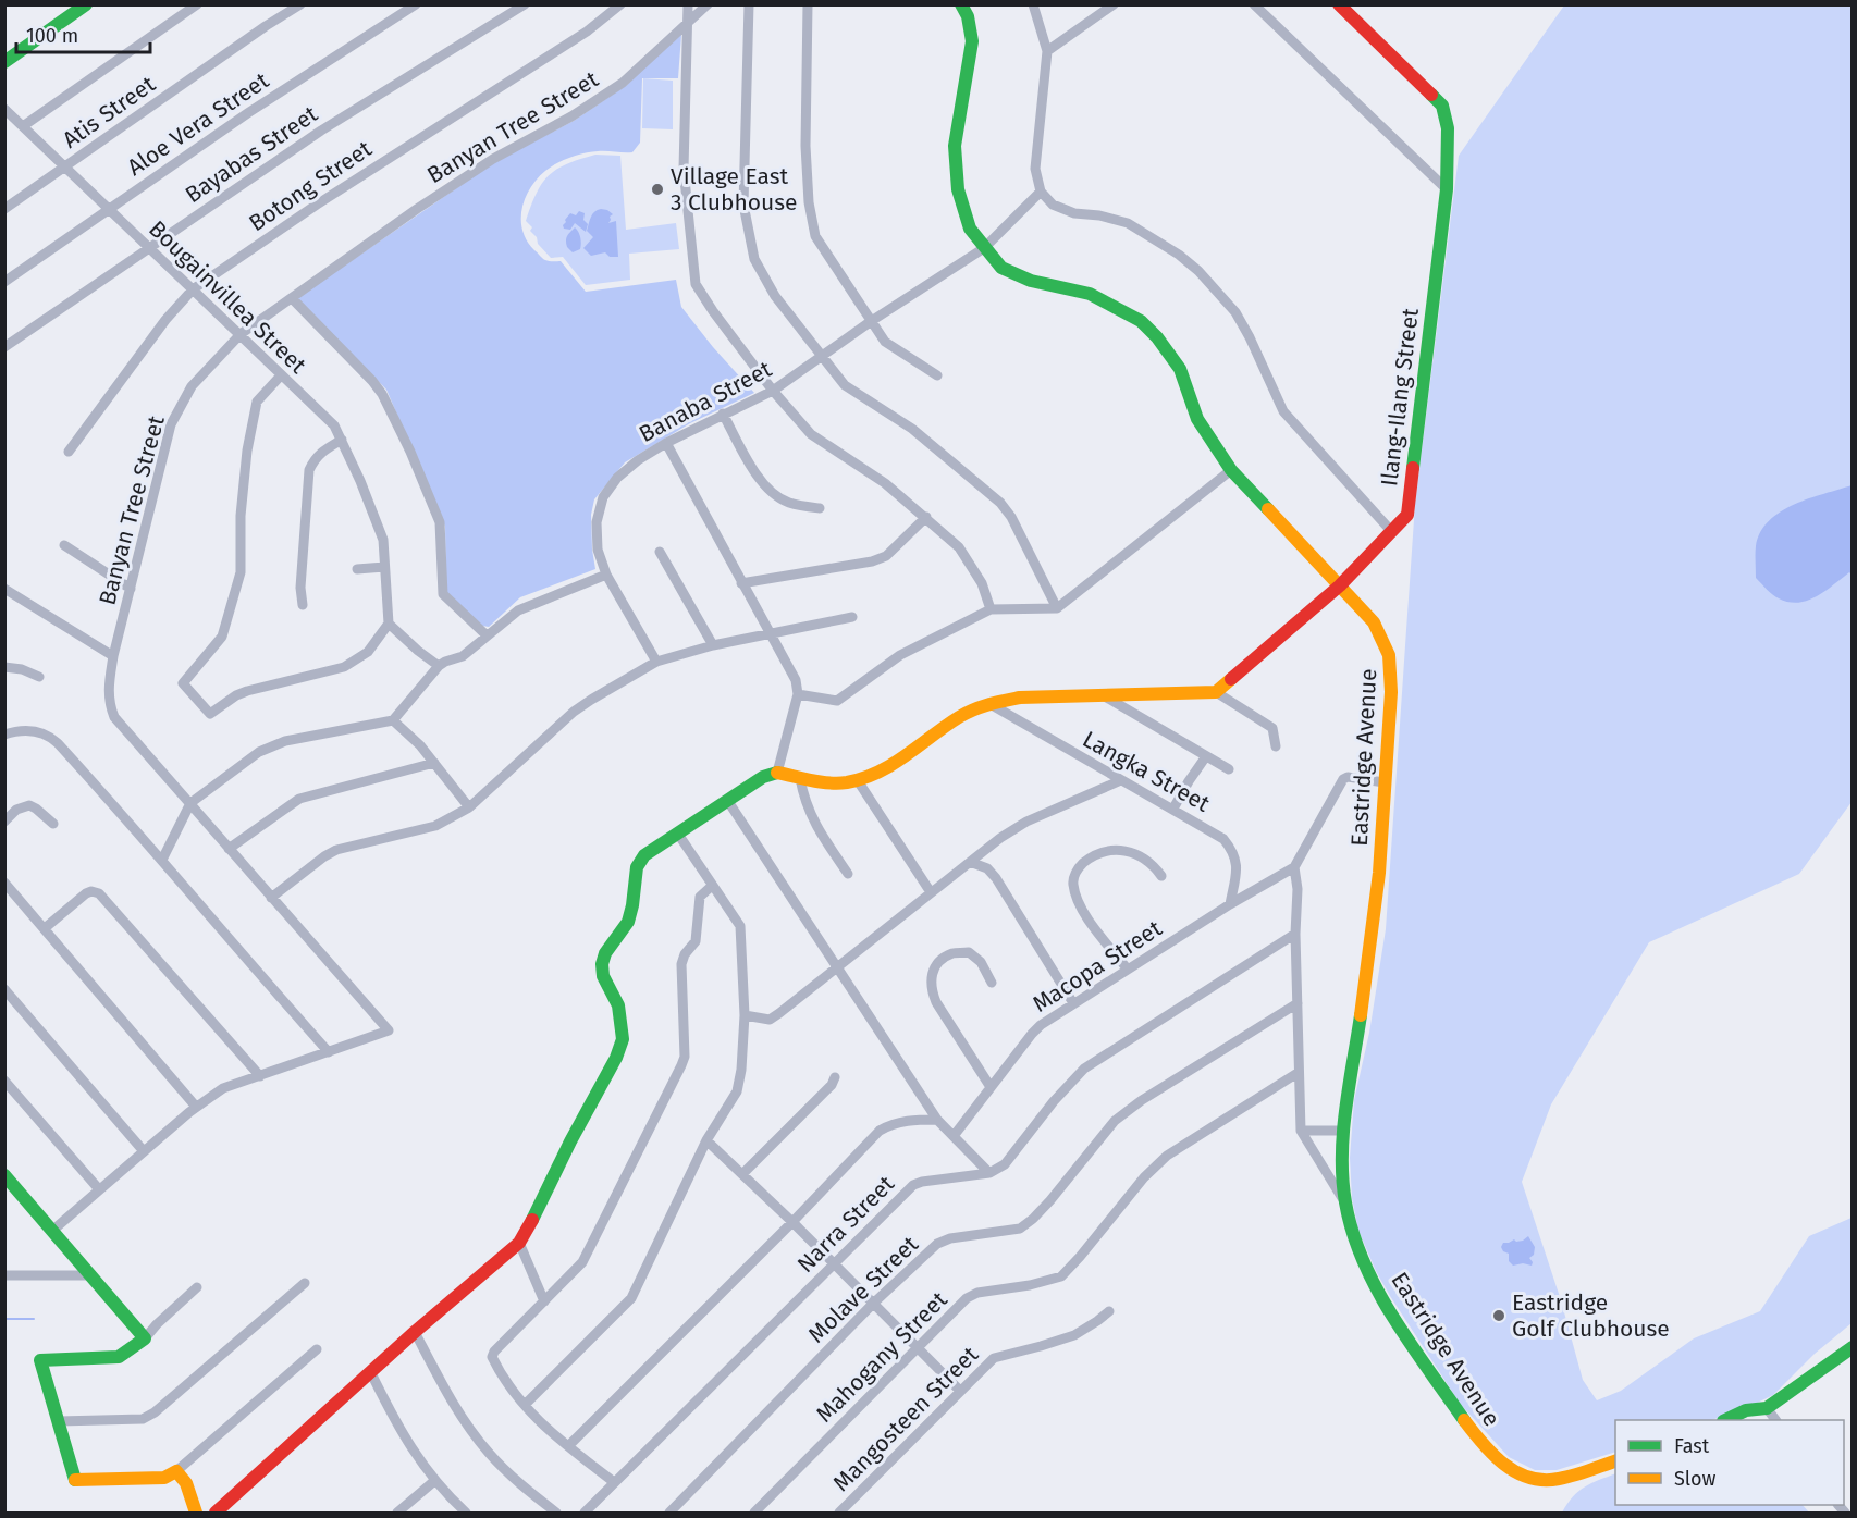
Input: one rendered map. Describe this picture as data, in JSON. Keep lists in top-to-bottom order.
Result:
{
  "streets": {
    "street": [
      "Atis Street",
      "Aloe Vera Street",
      "Banyan Tree Street",
      "Bayabas Street",
      "Botong Street",
      "Bougainvillea Street",
      "Ilang-Ilang Street",
      "Banaba Street",
      "Eastridge Avenue",
      "Langka Street",
      "Macopa Street",
      "Narra Street",
      "Molave Street",
      "Mahogany Street",
      "Mangosteen Street"
    ]
  },
  "crossings": [
    ["Atis Street", "Bougainvillea Street"],
    ["Aloe Vera Street", "Bougainvillea Street"],
    ["Banyan Tree Street", "Bougainvillea Street"],
    ["Bayabas Street", "Bougainvillea Street"],
    ["Botong Street", "Bougainvillea Street"],
    ["Ilang-Ilang Street", "Eastridge Avenue"],
    ["Banaba Street", "Eastridge Avenue"],
    ["Langka Street", "Macopa Street"]
  ],
  "places": ["Village East 3 Clubhouse", "Eastridge Golf Clubhouse"],
  "legend": ["Fast", "Slow"],
  "scale_bar": "100 m"
}
